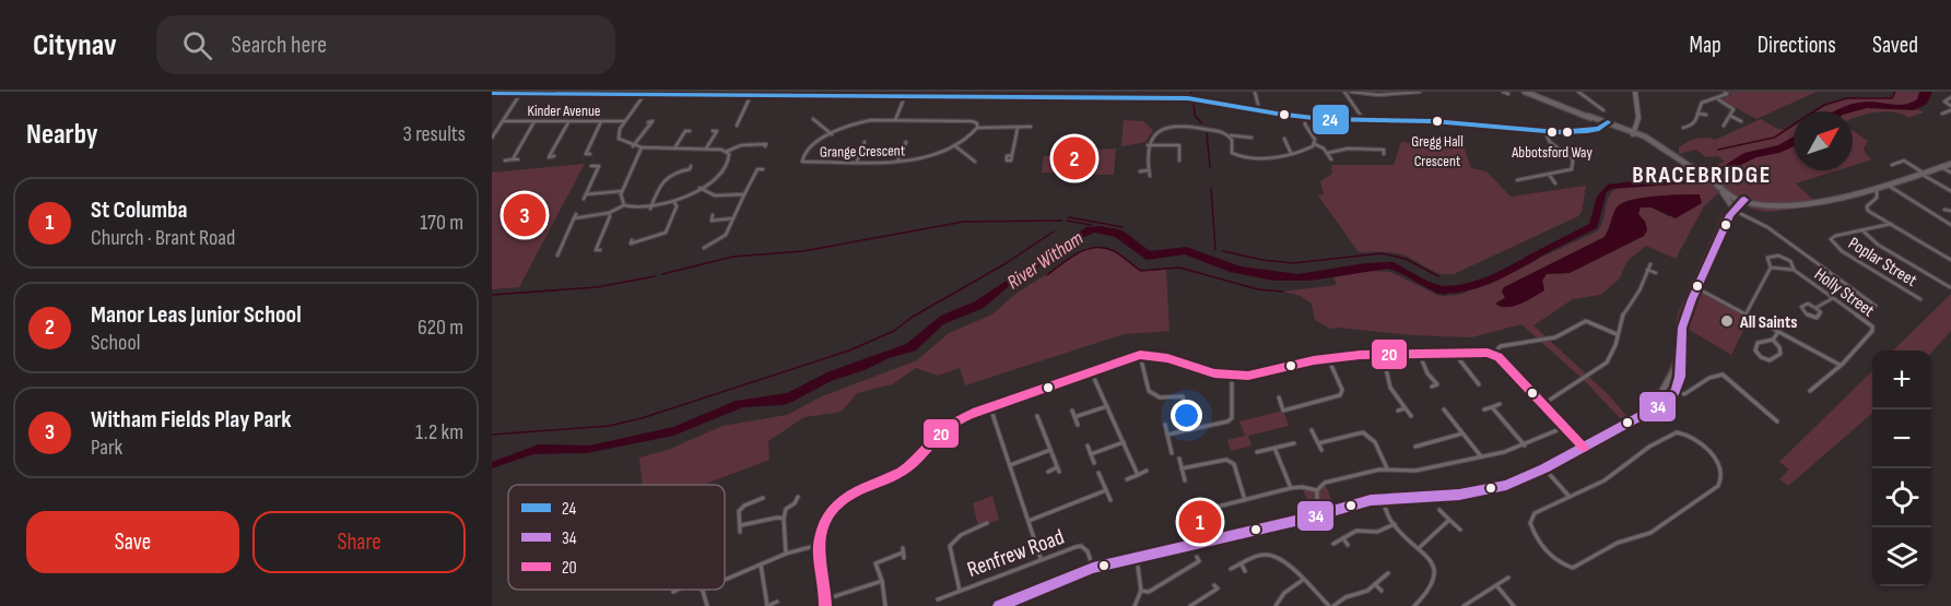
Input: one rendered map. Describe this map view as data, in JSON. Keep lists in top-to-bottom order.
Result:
{
  "streets": {
    "street": [
      "Kinder Avenue",
      "Grange Crescent",
      "Poplar Street",
      "Holly Street",
      "Renfrew Road"
    ]
  },
  "districts": ["BRACEBRIDGE"],
  "water": ["River Witham"],
  "places": ["Gregg Hall Crescent", "Abbotsford Way", "All Saints"],
  "lines": ["transit line 24", "transit line 34", "transit line 20"],
  "legend": ["24", "34", "20"],
  "north": "top right",
  "page": {
    "header": "Citynav",
    "search": "Search here",
    "nav": ["Map", "Directions", "Saved"],
    "heading": ["Nearby", "3 results"],
    "pins": ["2", "3", "1"],
    "list": [
      {
        "mark": "1",
        "name": "St Columba",
        "note": "Church · Brant Road",
        "value": "170 m"
      },
      {
        "mark": "2",
        "name": "Manor Leas Junior School",
        "note": "School",
        "value": "620 m"
      },
      {
        "mark": "3",
        "name": "Witham Fields Play Park",
        "note": "Park",
        "value": "1.2 km"
      }
    ],
    "map_buttons": ["+", "−"],
    "buttons": ["Save", "Share"]
  }
}
